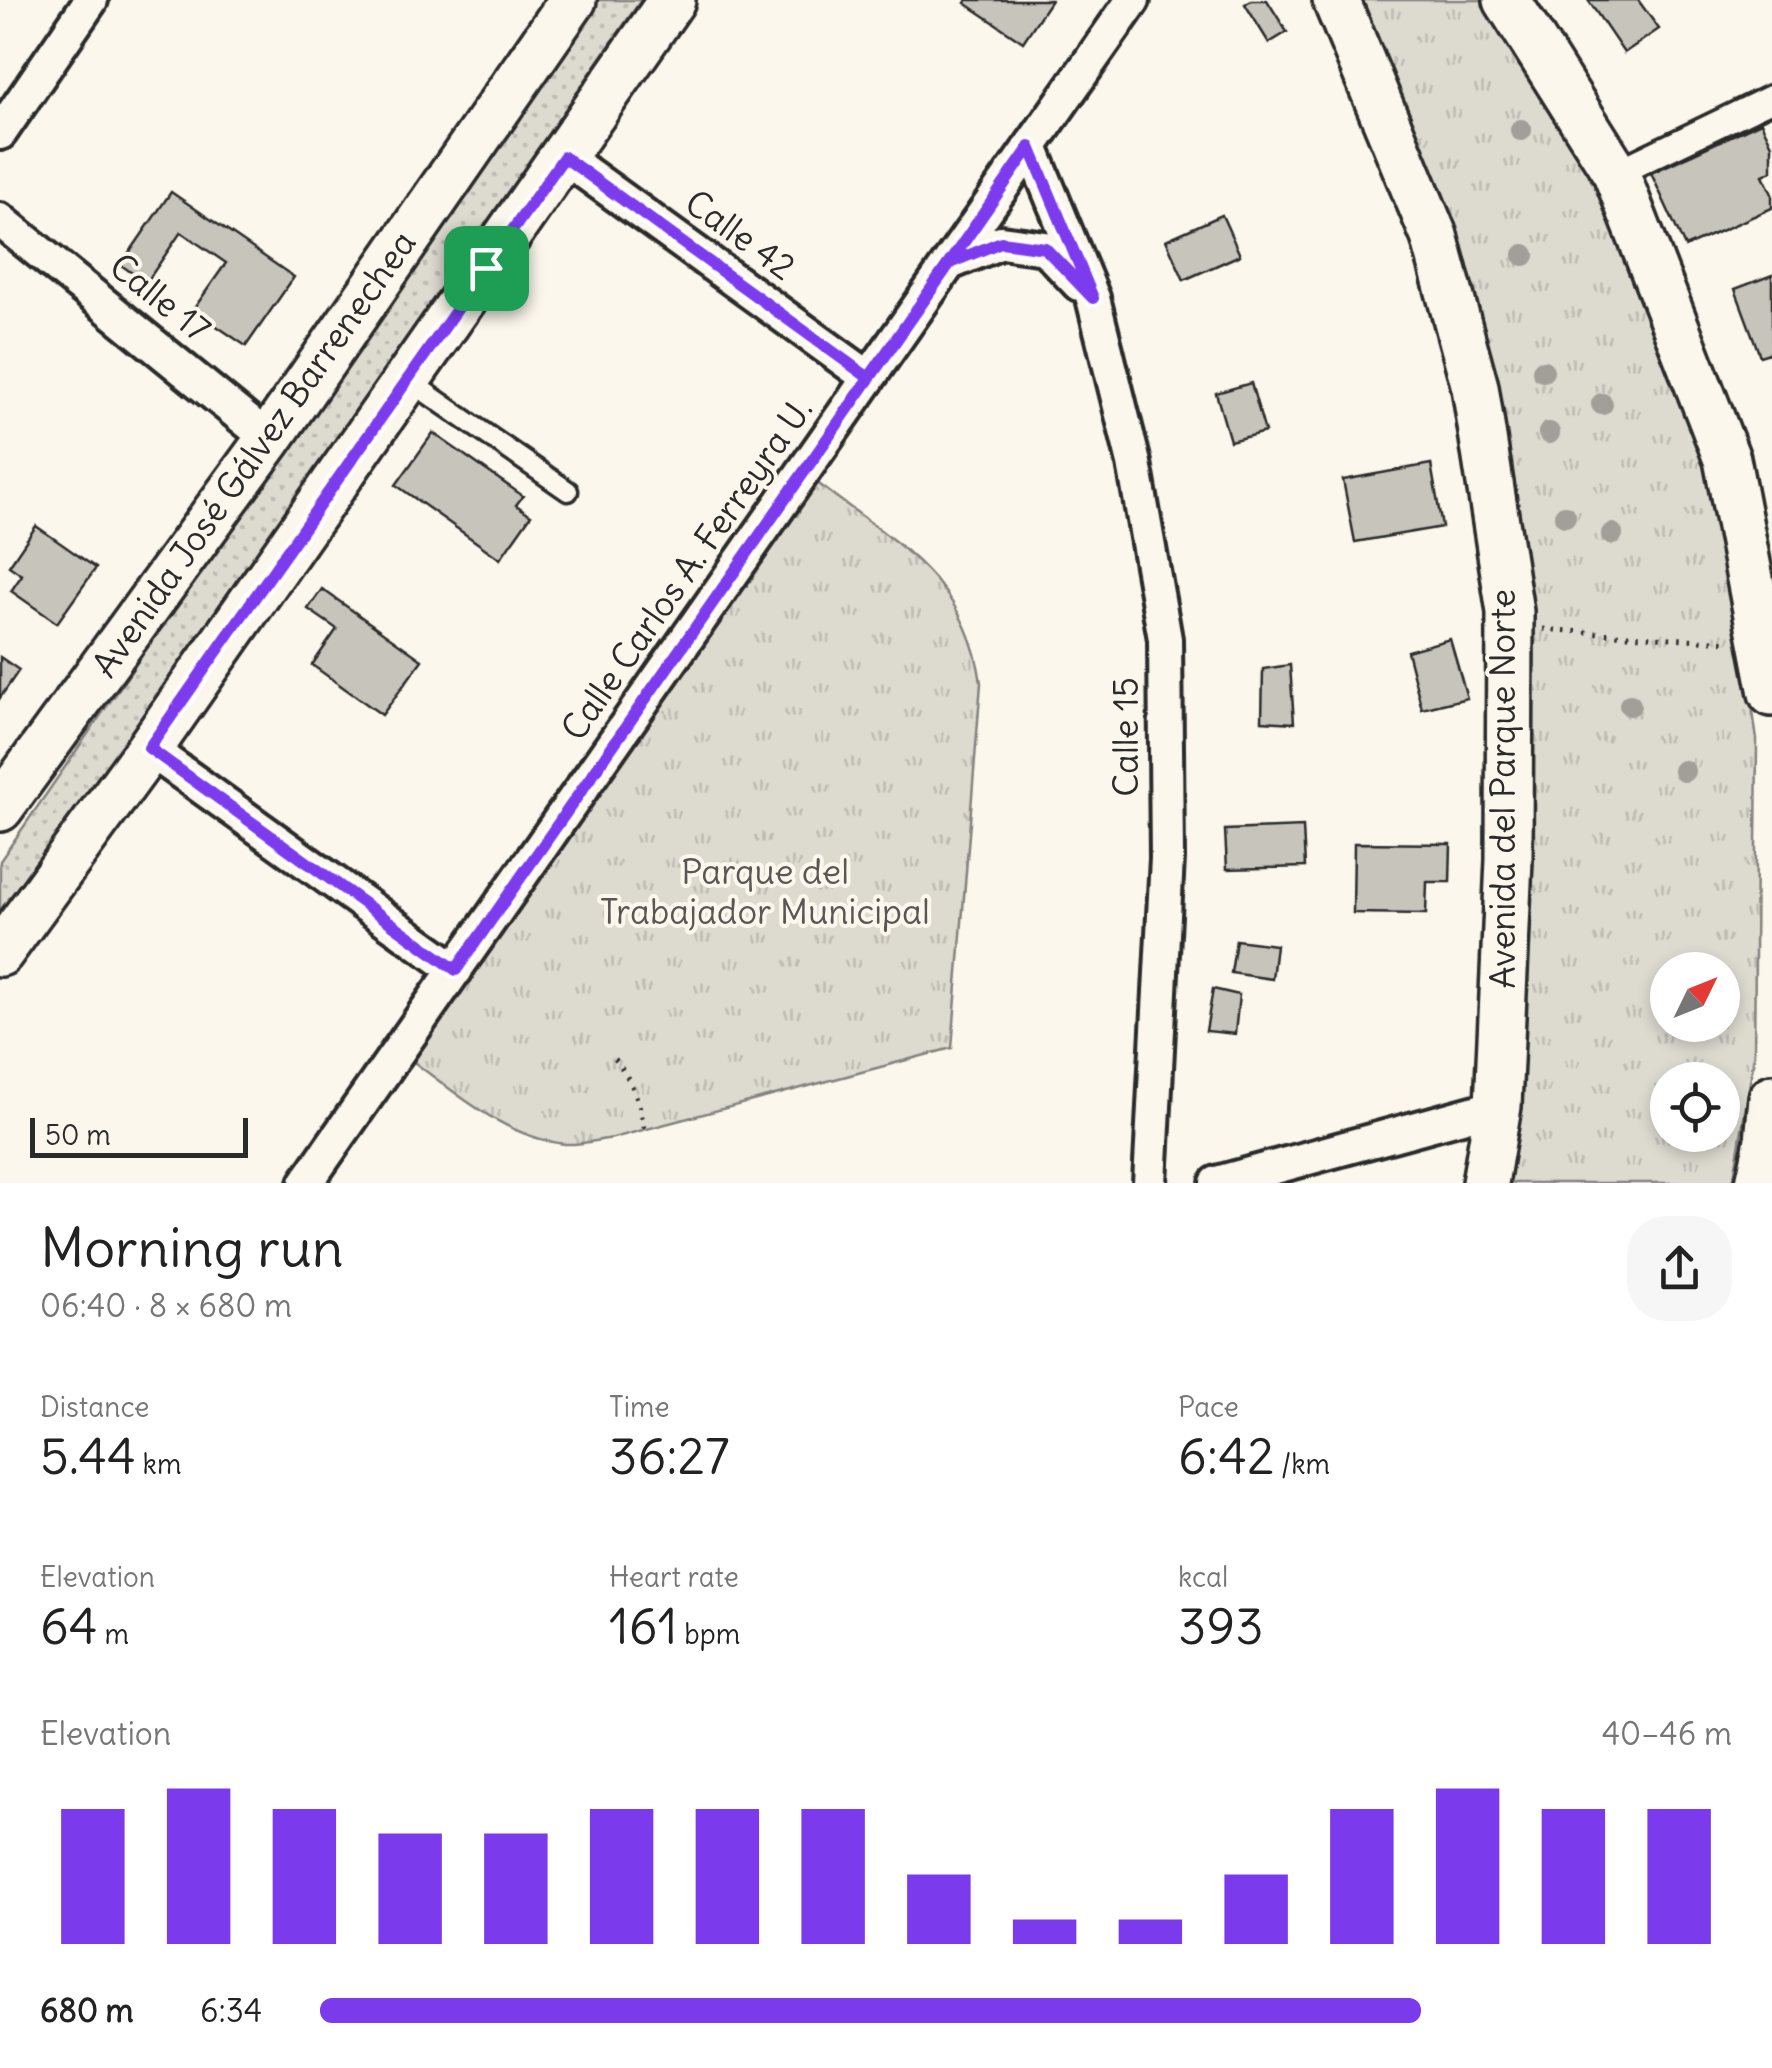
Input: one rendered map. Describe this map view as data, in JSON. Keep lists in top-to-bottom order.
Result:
{
  "streets": {
    "main road": ["Avenida José Gálvez Barrenechea", "Avenida del Parque Norte"],
    "street": [
      "Calle 42",
      "Calle 17",
      "Calle Carlos A. Ferreyra U.",
      "Calle 15"
    ]
  },
  "crossings": [
    ["Calle 42", "Calle Carlos A. Ferreyra U."],
    ["Calle 17", "Avenida José Gálvez Barrenechea"],
    ["Calle Carlos A. Ferreyra U.", "Calle 15"]
  ],
  "parks": ["Parque del Trabajador Municipal"],
  "scale_bar": "50 m",
  "north": "top right",
  "page": {
    "scale": "50 m",
    "heading": ["Morning run", "06:40 · 8 × 680 m"],
    "stats": [
      ["Distance", "5.44 km"],
      ["Time", "36:27"],
      ["Pace", "6:42 /km"],
      ["Elevation", "64 m"],
      ["Heart rate", "161 bpm"],
      ["kcal", "393"]
    ],
    "chart": ["Elevation", "40–46 m"],
    "list": [
      {
        "name": "680 m",
        "note": "6:34"
      }
    ]
  }
}
